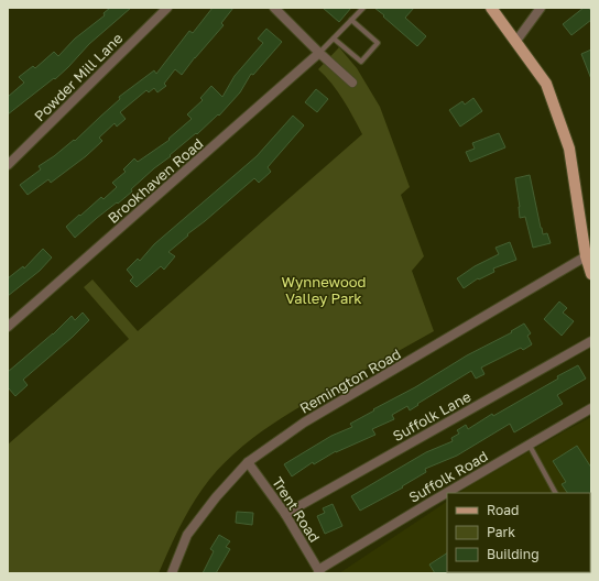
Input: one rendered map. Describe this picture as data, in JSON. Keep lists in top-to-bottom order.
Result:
{
  "streets": {
    "street": [
      "Powder Mill Lane",
      "Brookhaven Road",
      "Remington Road",
      "Suffolk Lane",
      "Suffolk Road",
      "Trent Road"
    ]
  },
  "crossings": [
    ["Remington Road", "Trent Road"],
    ["Suffolk Lane", "Trent Road"],
    ["Suffolk Road", "Trent Road"]
  ],
  "parks": ["Wynnewood Valley Park"],
  "legend": ["Road", "Park", "Building"]
}
